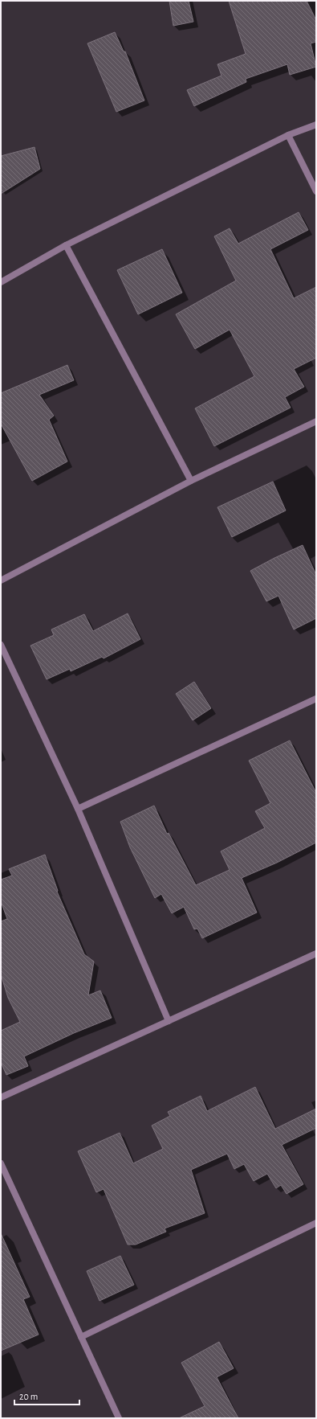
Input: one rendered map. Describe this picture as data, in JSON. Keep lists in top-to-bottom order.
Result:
{
  "scale_bar": "20 m"
}
